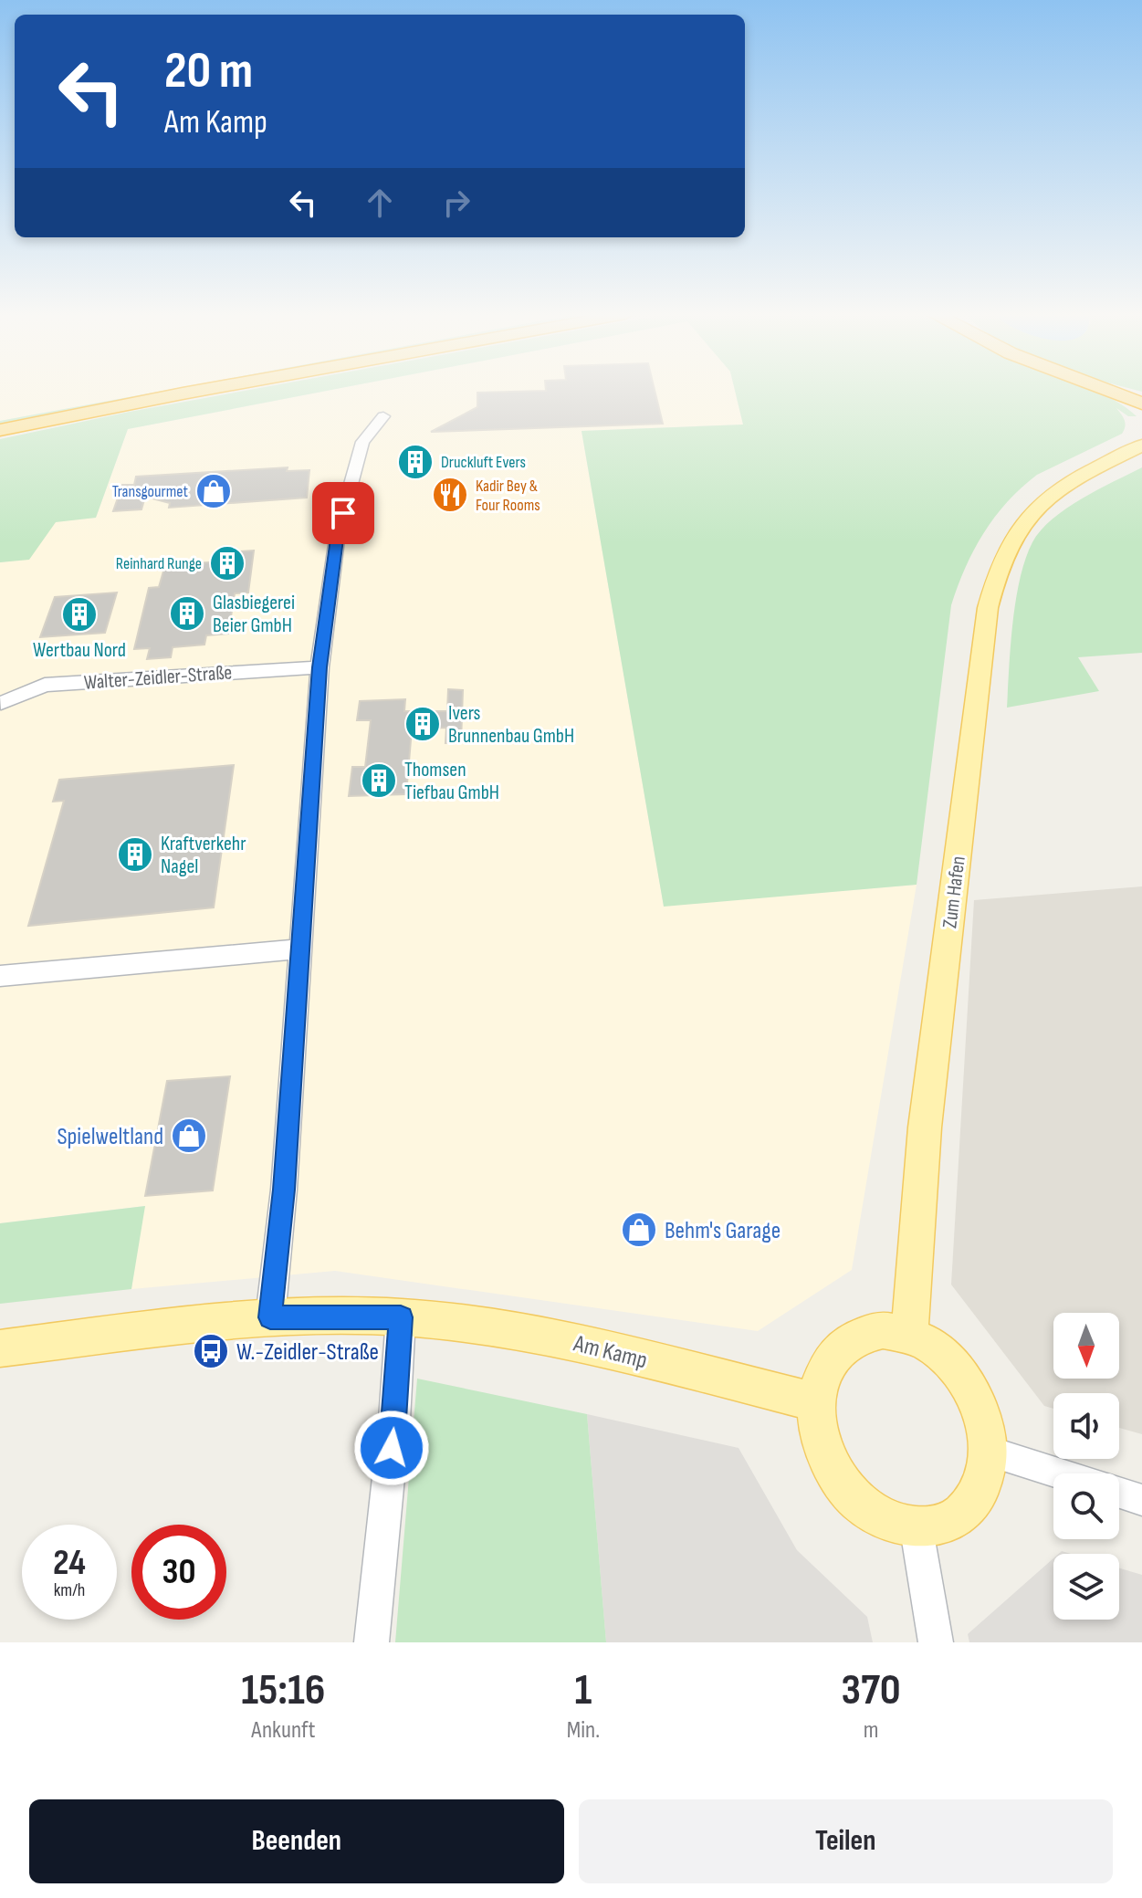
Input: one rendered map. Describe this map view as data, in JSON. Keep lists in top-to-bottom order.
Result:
{
  "streets": {
    "main road": ["Zum Hafen", "Am Kamp"],
    "street": ["Walter-Zeidler-Straße"]
  },
  "crossings": [
    ["Zum Hafen", "Am Kamp"]
  ],
  "places": {
    "building": [
      "Druckluft Evers",
      "Reinhard Runge",
      "Glasbiegerei Beier GmbH",
      "Wertbau Nord",
      "Ivers Brunnenbau GmbH",
      "Thomsen Tiefbau GmbH",
      "Kraftverkehr Nagel"
    ],
    "shop": ["Transgourmet", "Spielweltland", "Behm's Garage"],
    "restaurant": ["Kadir Bey & Four Rooms"],
    "bus stop": ["W.-Zeidler-Straße"]
  },
  "north": "bottom",
  "page": {
    "turn": ["20 m", "Am Kamp"],
    "speed": "24 km/h",
    "limit": "30",
    "eta": [
      "15:16",
      "Ankunft",
      "1",
      "Min.",
      "370",
      "m"
    ],
    "buttons": ["Beenden", "Teilen"]
  }
}
